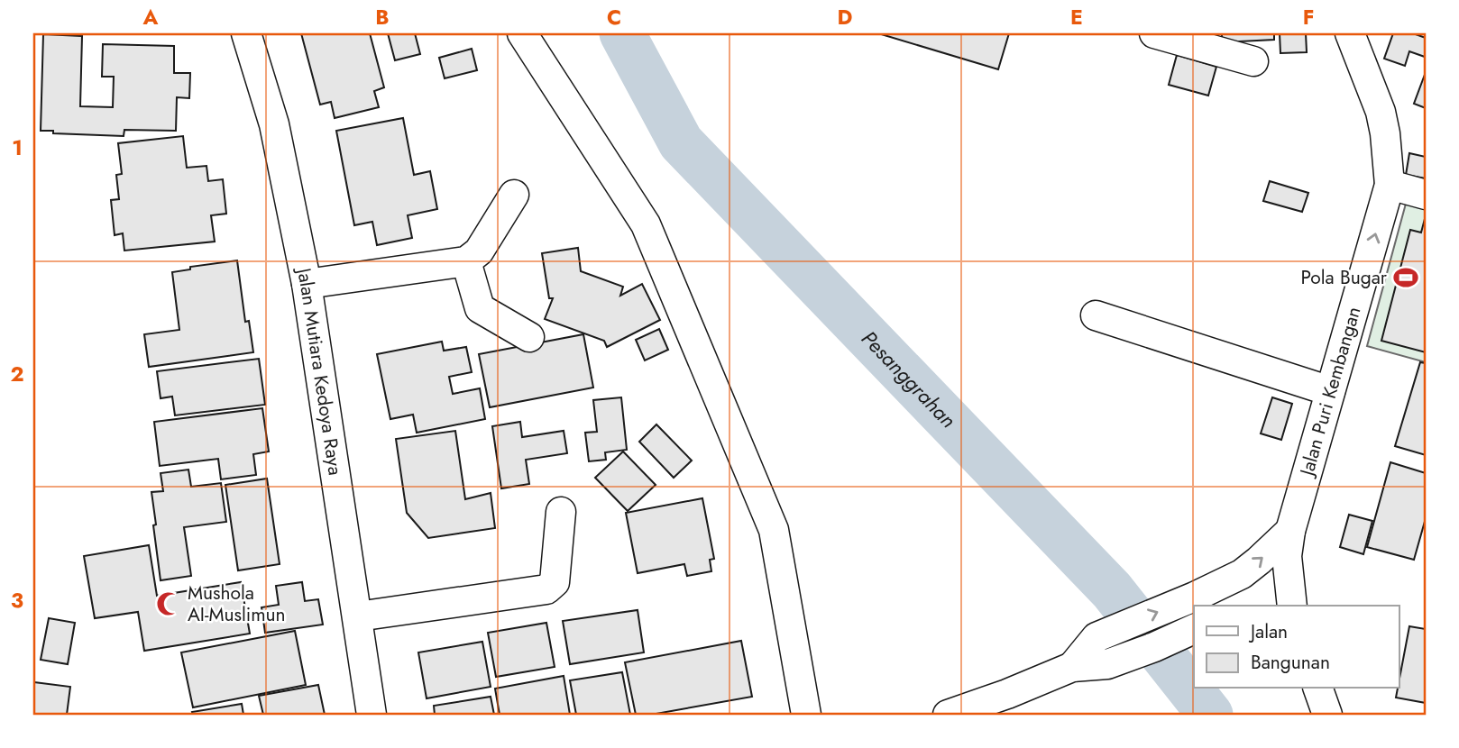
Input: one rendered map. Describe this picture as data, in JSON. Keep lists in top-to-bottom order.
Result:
{
  "streets": {
    "street": ["Jalan Mutiara Kedoya Raya", "Jalan Puri Kembangan"]
  },
  "one_way": ["Jalan Puri Kembangan"],
  "water": ["Pesanggrahan"],
  "places": {
    "sports": ["Pola Bugar"],
    "mosque": ["Mushola AI-Muslimun"]
  },
  "legend": ["Jalan", "Bangunan"],
  "grid": {
    "columns": [
      "A",
      "B",
      "C",
      "D",
      "E",
      "F"
    ],
    "rows": ["1", "2", "3"]
  }
}
